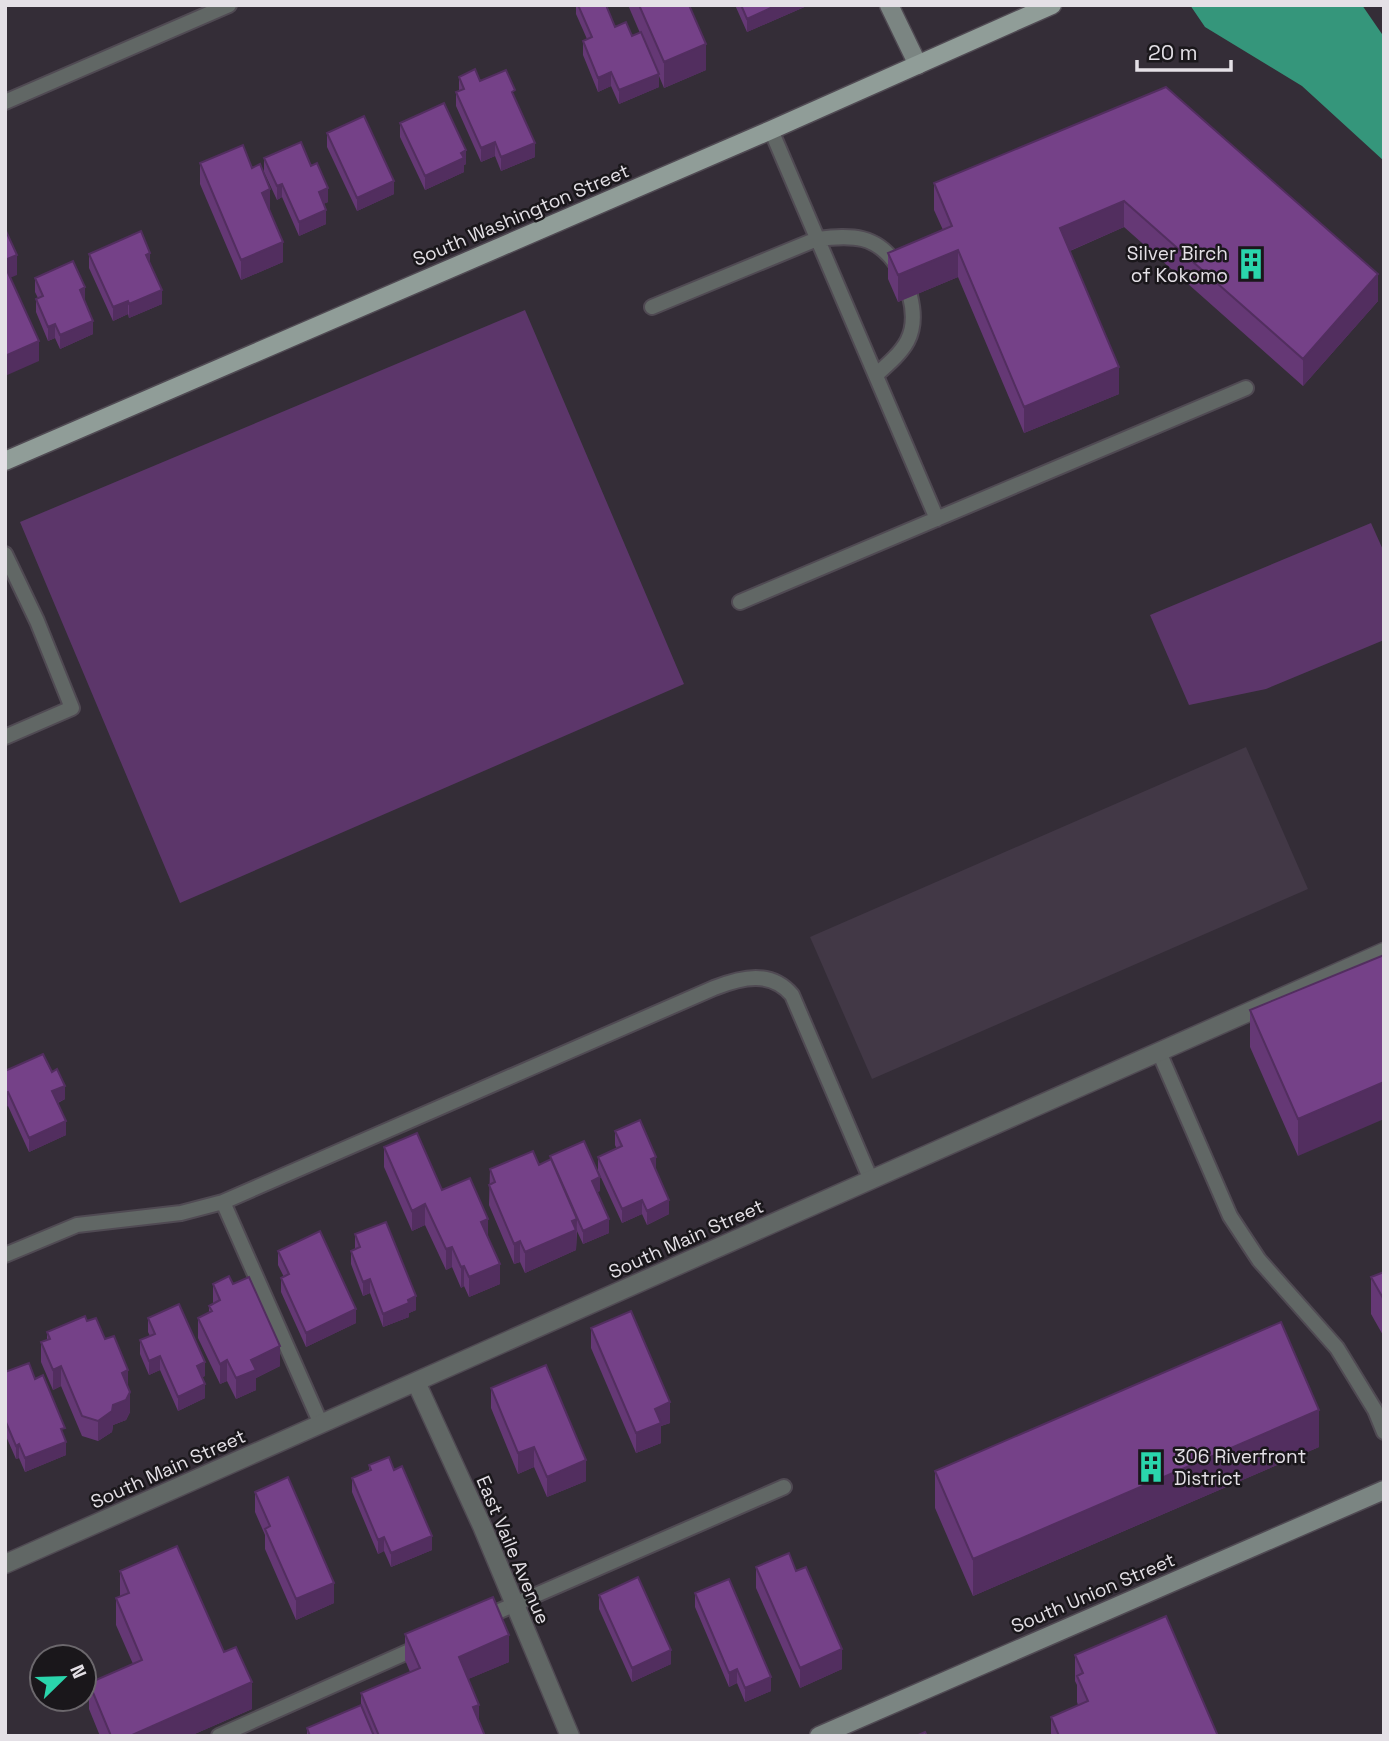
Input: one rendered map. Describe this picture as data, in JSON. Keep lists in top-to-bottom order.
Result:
{
  "streets": {
    "main road": ["South Washington Street"],
    "street": ["South Main Street", "East Vaile Avenue", "South Union Street"]
  },
  "crossings": [
    ["South Main Street", "East Vaile Avenue"]
  ],
  "places": {
    "building": ["Silver Birch of Kokomo", "306 Riverfront District"]
  },
  "scale_bar": "20 m",
  "north": "top right"
}
